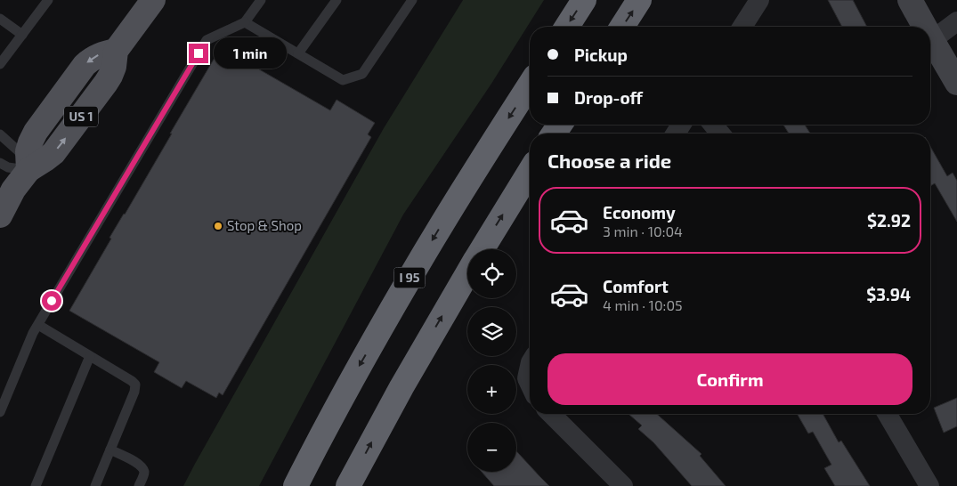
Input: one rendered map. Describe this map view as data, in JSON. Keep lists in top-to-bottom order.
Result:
{
  "streets": {
    "highway": ["I 95"],
    "main road": ["US 1"]
  },
  "places": ["Stop & Shop"],
  "page": {
    "banner": ["Pickup", "Drop-off"],
    "bubble": "1 min",
    "heading": "Choose a ride",
    "list": [
      {
        "name": "Economy",
        "note": "3 min · 10:04",
        "value": "$2.92"
      },
      {
        "name": "Comfort",
        "note": "4 min · 10:05",
        "value": "$3.94"
      }
    ],
    "map_buttons": ["+", "−"],
    "buttons": "Confirm"
  }
}
